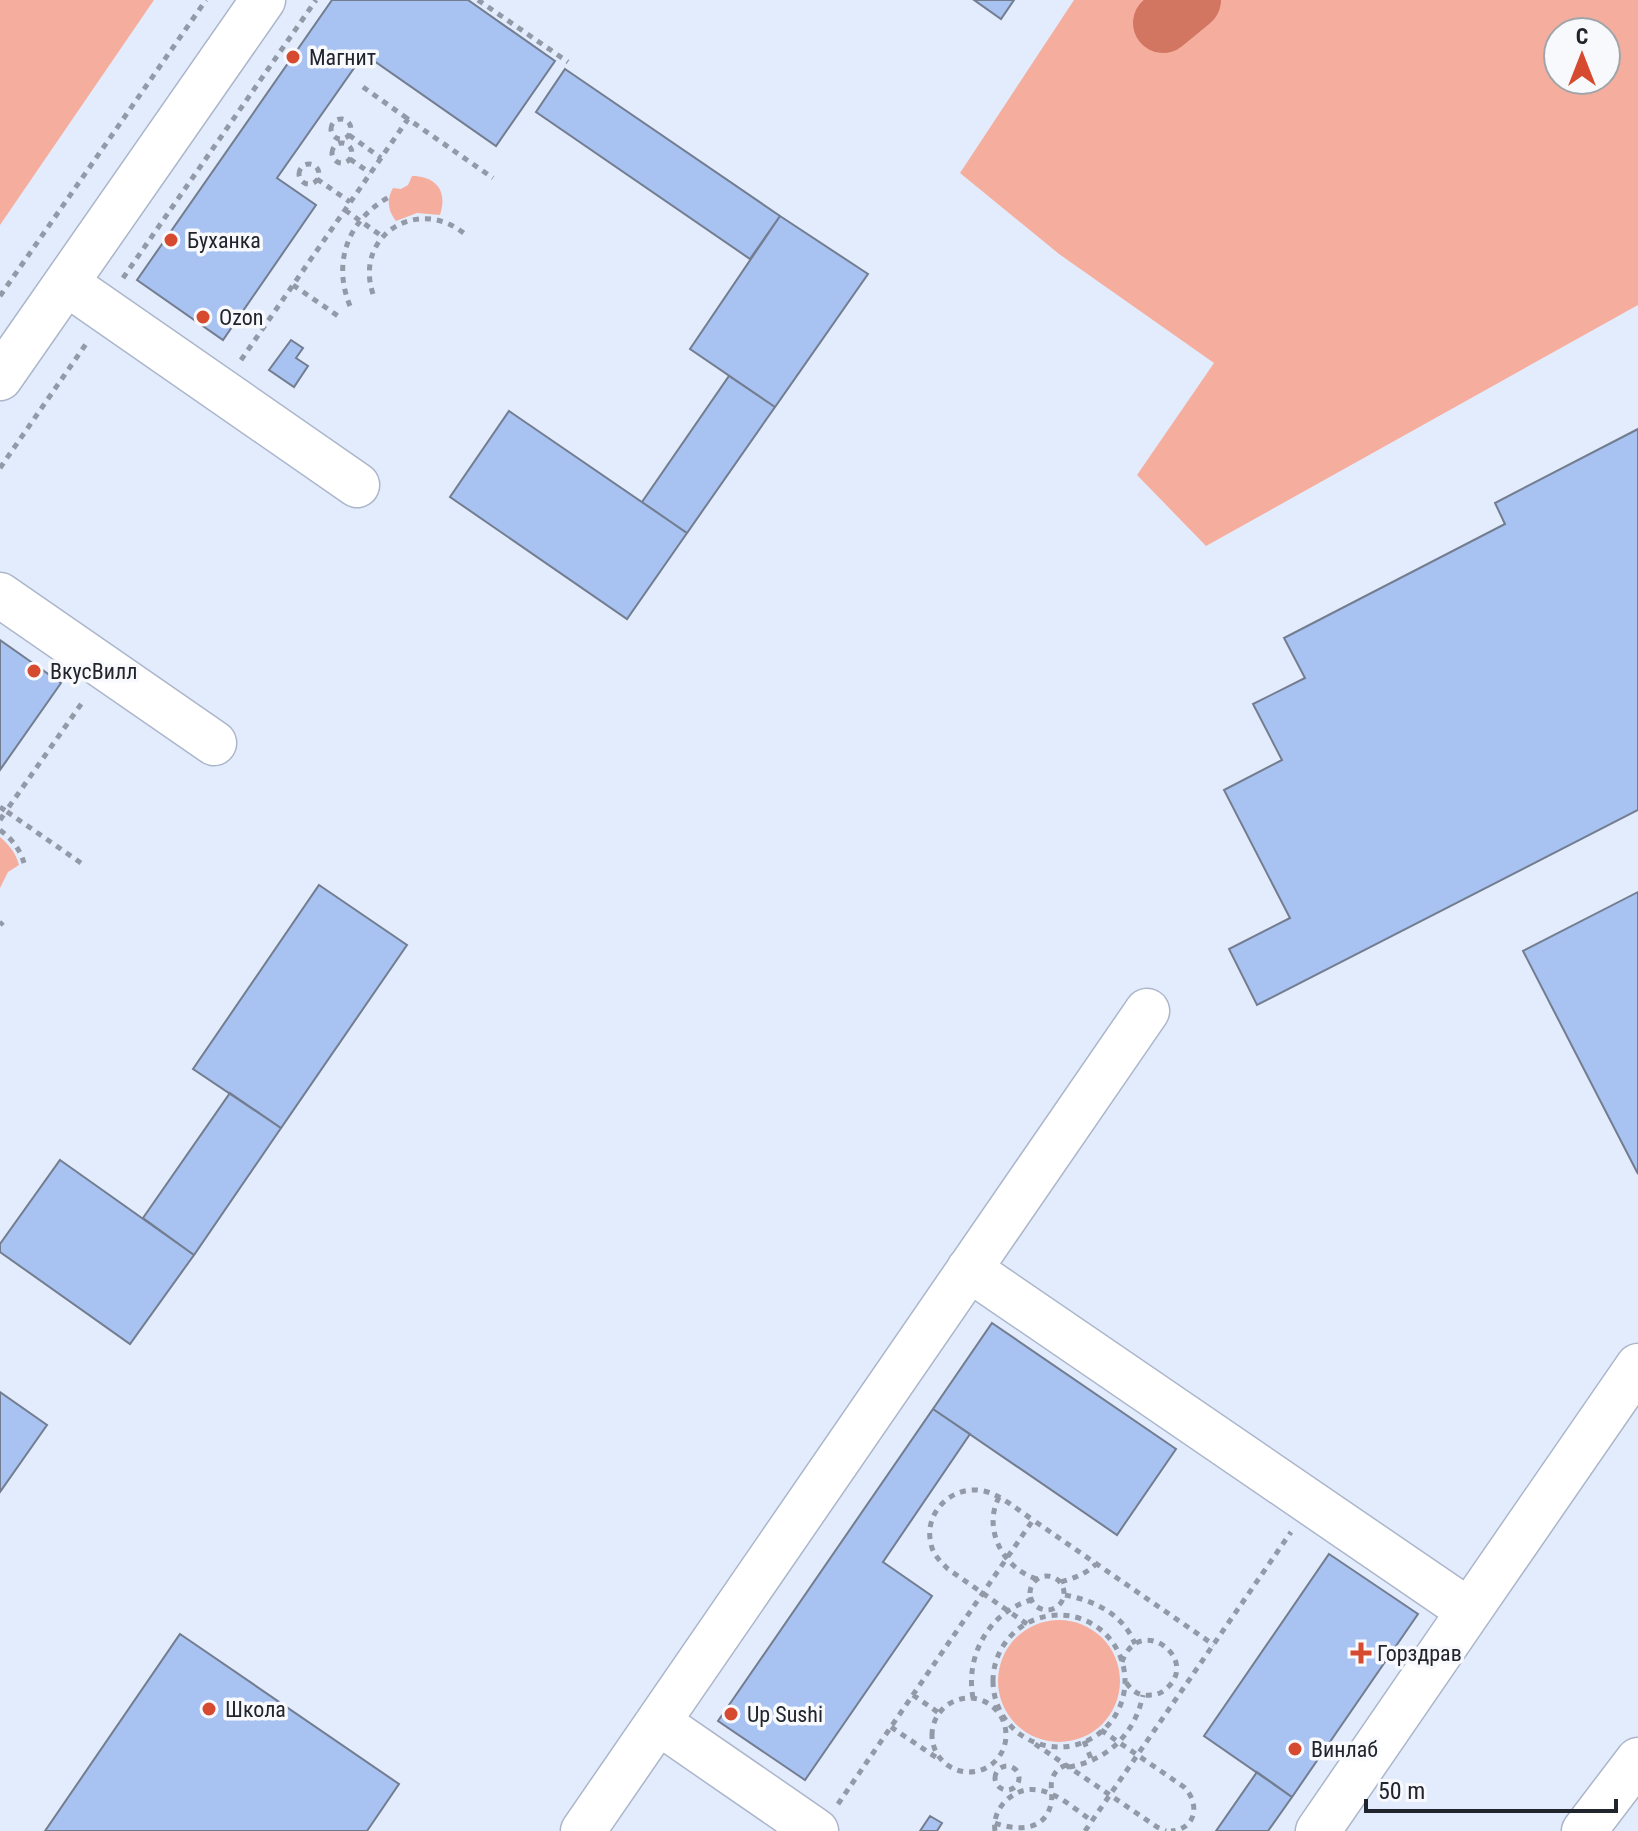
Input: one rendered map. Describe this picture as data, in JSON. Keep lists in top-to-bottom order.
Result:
{
  "places": {
    "other": [
      "Магнит",
      "Буханка",
      "Ozon",
      "ВкусВилл",
      "Школа",
      "Up Sushi",
      "Винлаб"
    ],
    "health": ["Горздрав"]
  },
  "scale_bar": "50 m",
  "north": "top"
}
